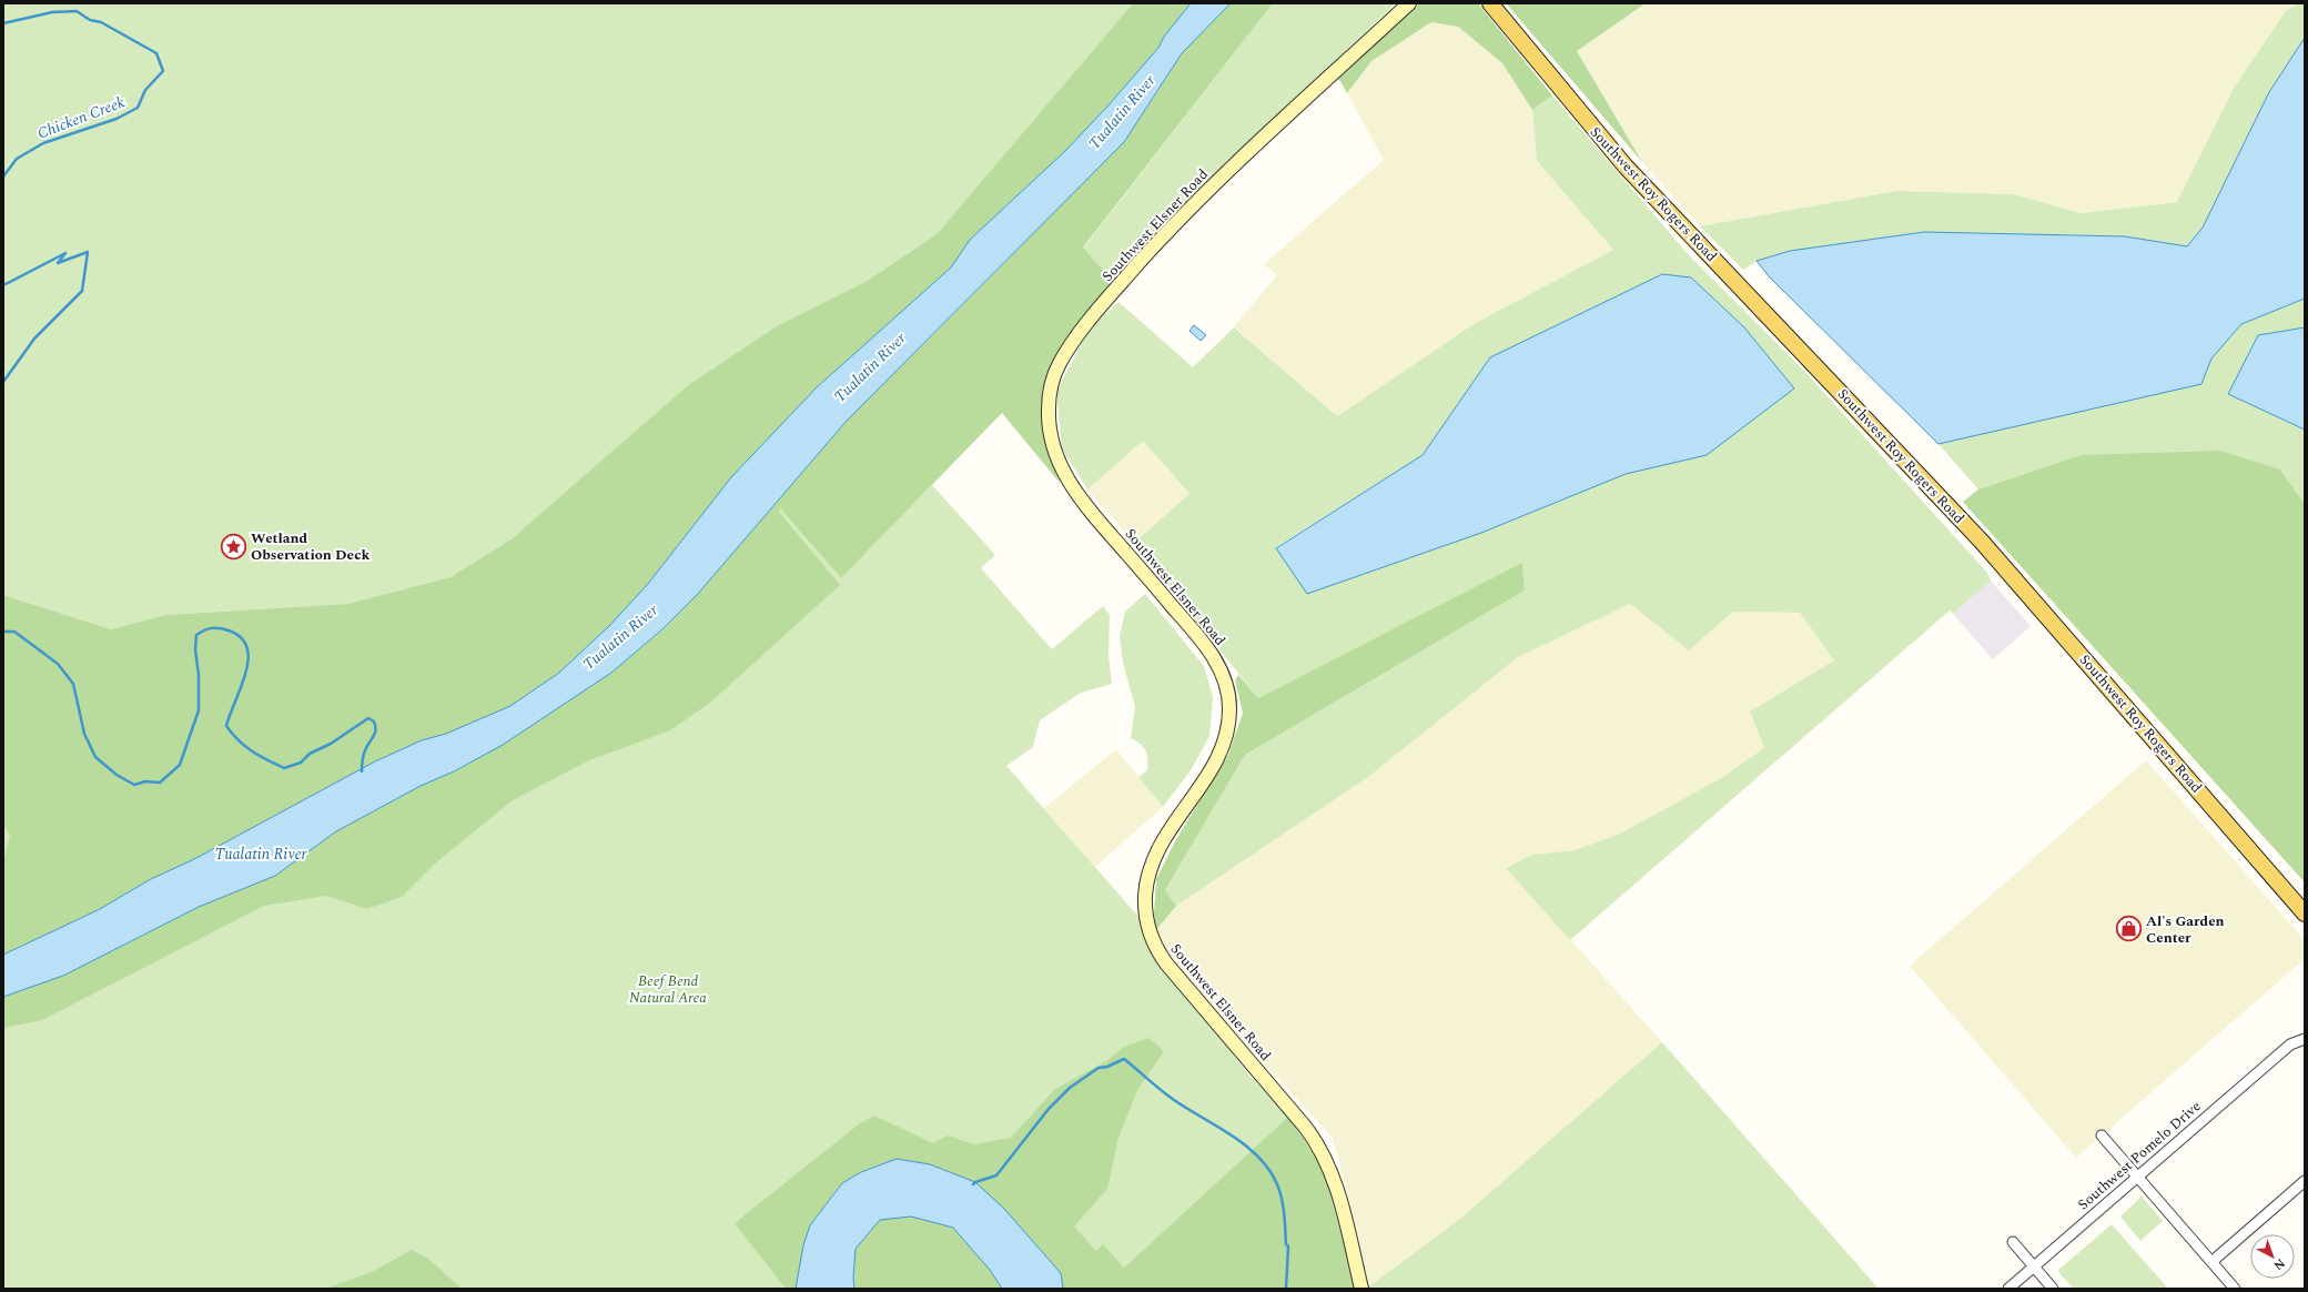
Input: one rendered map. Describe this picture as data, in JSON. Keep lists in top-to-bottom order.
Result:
{
  "streets": {
    "main road": ["Southwest Roy Rogers Road"],
    "street": ["Southwest Elsner Road", "Southwest Pomelo Drive"]
  },
  "water": ["Tualatin River", "Chicken Creek"],
  "parks": ["Beef Bend Natural Area"],
  "places": {
    "place": ["Wetland Observation Deck"],
    "shop": ["Al's Garden Center"]
  },
  "north": "bottom right"
}
